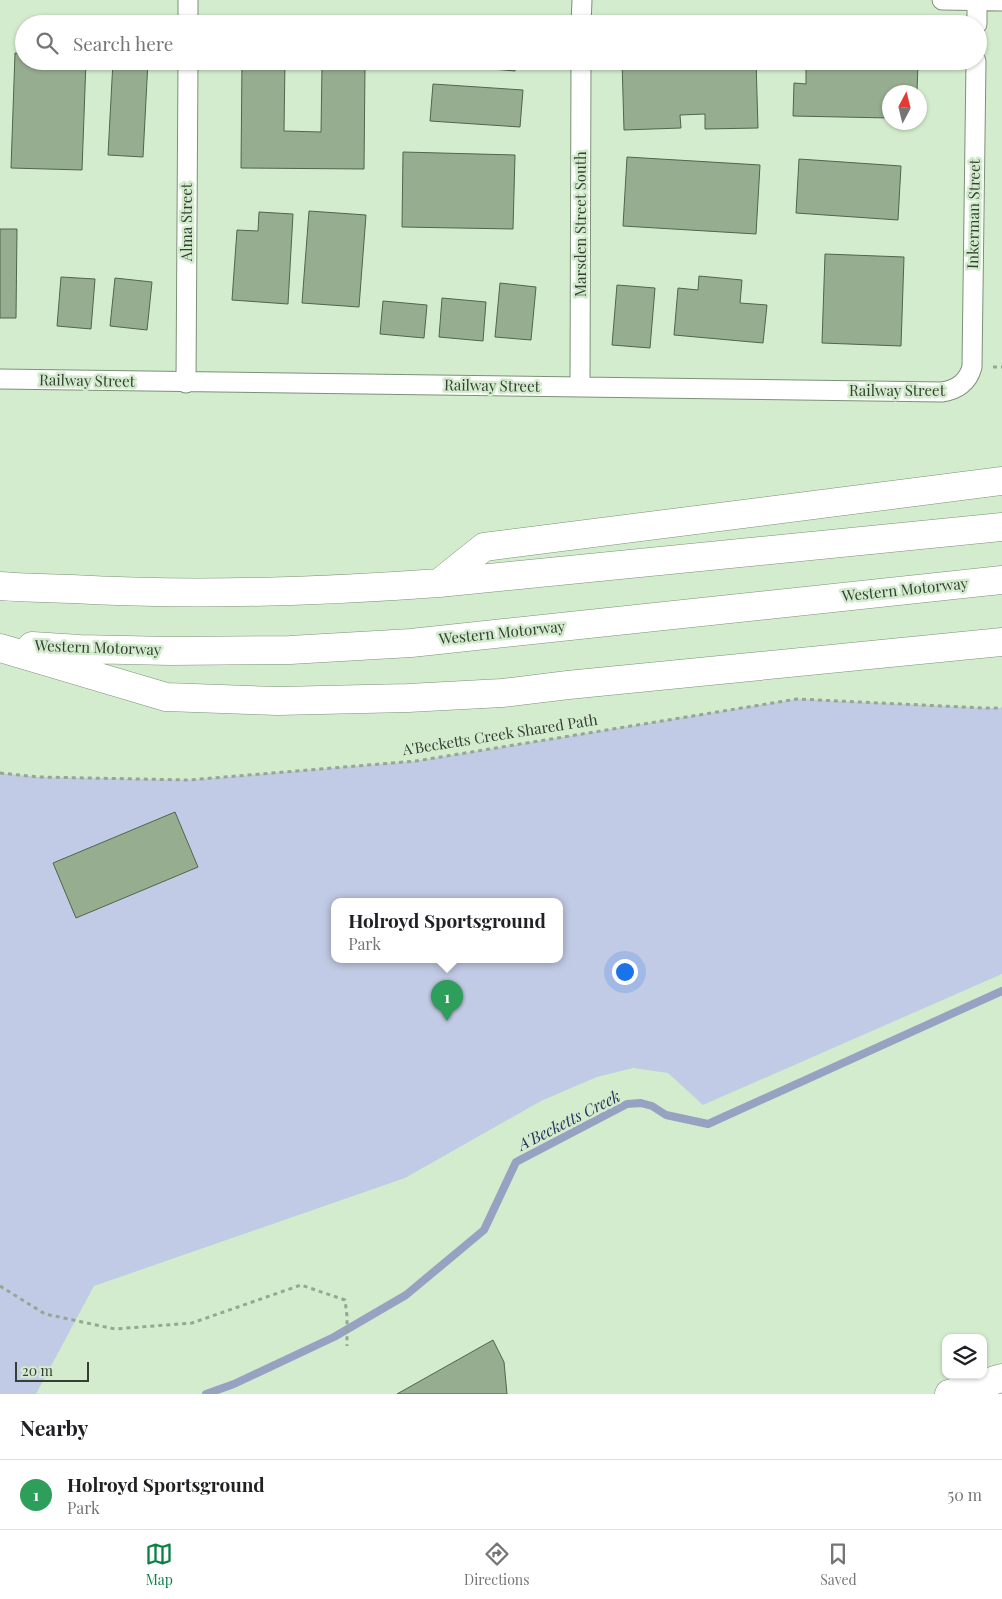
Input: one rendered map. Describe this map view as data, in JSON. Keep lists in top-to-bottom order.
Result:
{
  "streets": {
    "main road": ["Western Motorway"],
    "street": [
      "Inkerman Street",
      "Alma Street",
      "Marsden Street South",
      "Railway Street"
    ],
    "path": ["A'Becketts Creek Shared Path"]
  },
  "crossings": [
    ["Inkerman Street", "Railway Street"],
    ["Alma Street", "Railway Street"],
    ["Marsden Street South", "Railway Street"]
  ],
  "water": ["A'Becketts Creek"],
  "scale_bar": "20 m",
  "north": "top",
  "page": {
    "search": "Search here",
    "popup": ["Holroyd Sportsground", "Park"],
    "pins": "1",
    "scale": "20 m",
    "heading": "Nearby",
    "list": [
      {
        "mark": "1",
        "name": "Holroyd Sportsground",
        "note": "Park",
        "value": "50 m"
      }
    ],
    "nav": ["Map", "Directions", "Saved"]
  }
}
